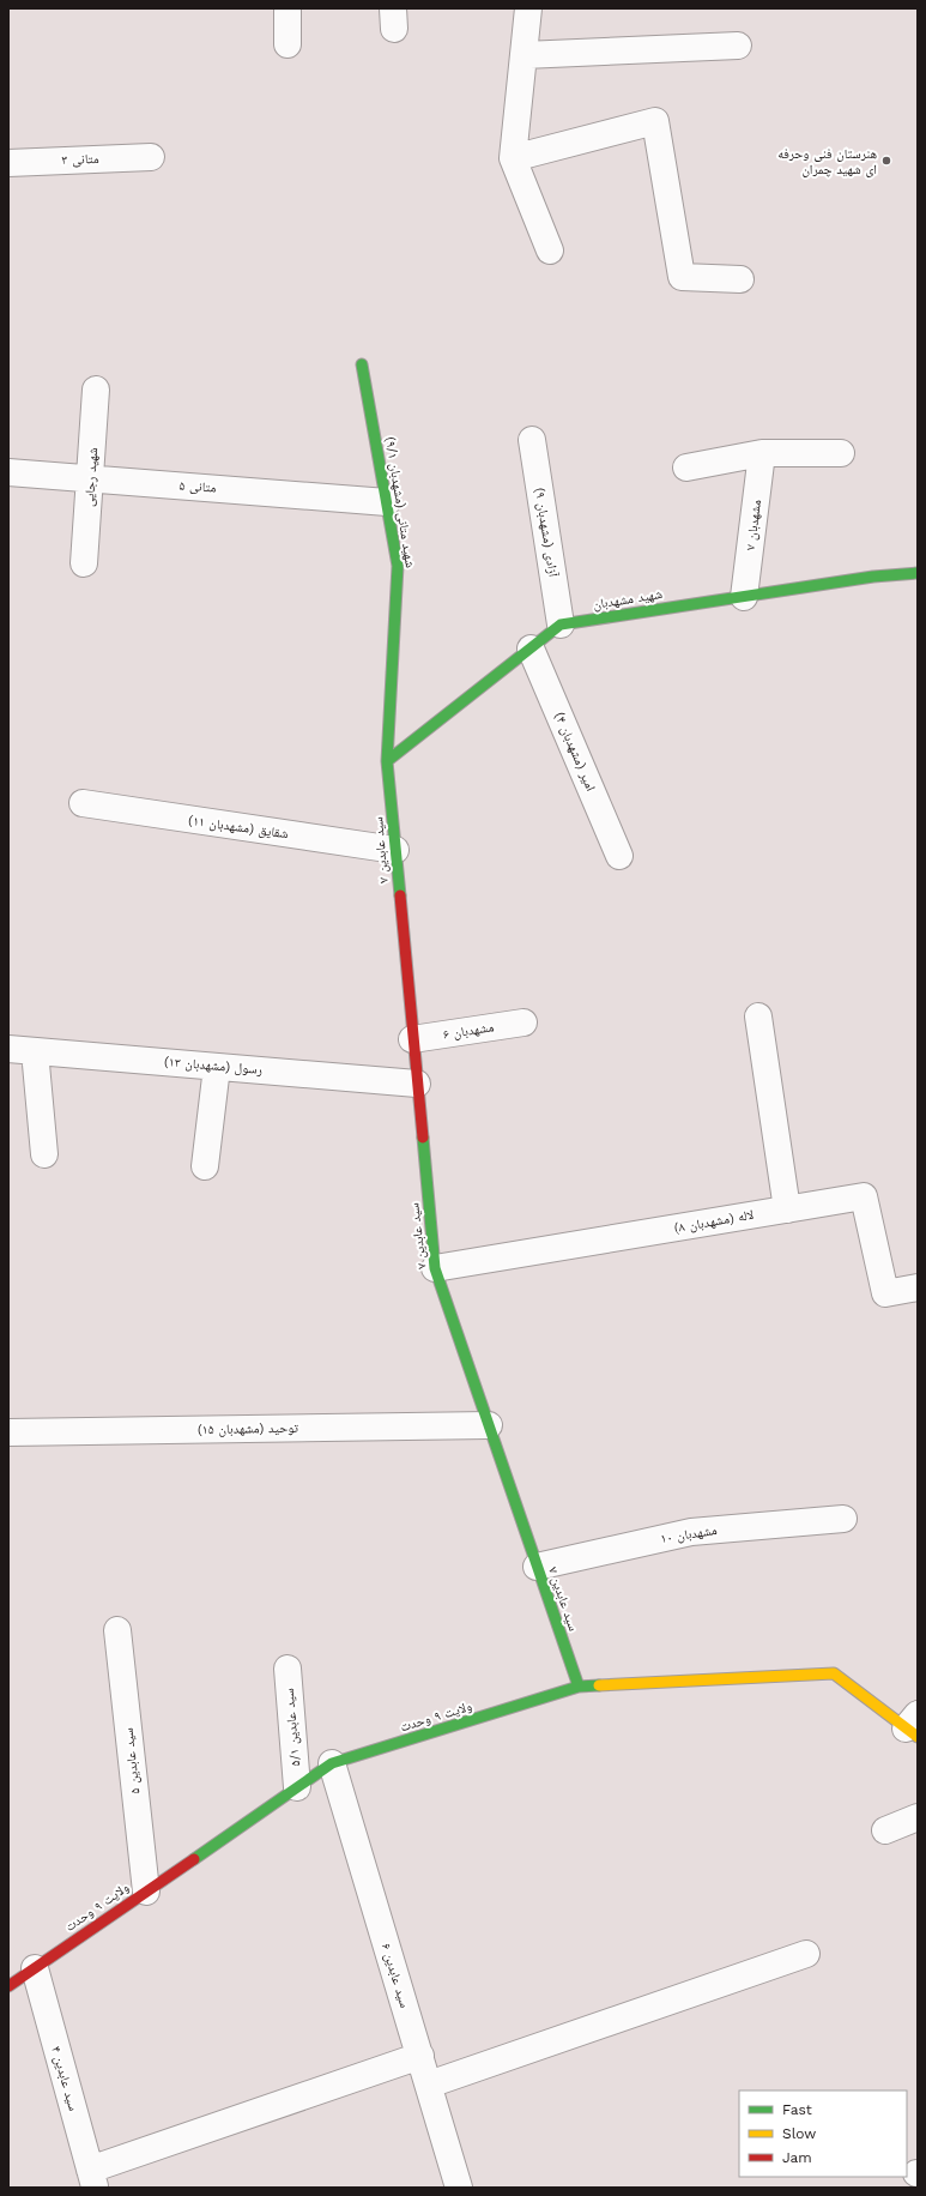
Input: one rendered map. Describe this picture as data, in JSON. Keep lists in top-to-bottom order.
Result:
{
  "streets": {
    "street": [
      "متانی ۳",
      "شهید رجایی",
      "متانی ۵",
      "شهید متانی (مشهدبان ۹/۱)",
      "مشهدبان ۷",
      "آزادی (مشهدبان ۹)",
      "شهید مشهدبان",
      "امیر (مشهدبان ۴)",
      "شقایق (مشهدبان ۱۱)",
      "سید عابدین ۷",
      "مشهدبان ۶",
      "رسول (مشهدبان ۱۳)",
      "لاله (مشهدبان ۸)",
      "توحید (مشهدبان ۱۵)",
      "مشهدبان ۱۰",
      "ولایت ۹ وحدت",
      "سید عابدین ۵/۱",
      "سید عابدین ۵",
      "سید عابدین ۶",
      "سید عابدین ۴"
    ]
  },
  "crossings": [
    ["شهید رجایی", "متانی ۵"],
    ["متانی ۵", "شهید متانی (مشهدبان ۹/۱)"],
    ["شهید متانی (مشهدبان ۹/۱)", "سید عابدین ۷"],
    ["مشهدبان ۷", "شهید مشهدبان"],
    ["آزادی (مشهدبان ۹)", "شهید مشهدبان"],
    ["شقایق (مشهدبان ۱۱)", "سید عابدین ۷"],
    ["سید عابدین ۷", "مشهدبان ۶"],
    ["سید عابدین ۷", "رسول (مشهدبان ۱۳)"],
    ["سید عابدین ۷", "لاله (مشهدبان ۸)"],
    ["سید عابدین ۷", "توحید (مشهدبان ۱۵)"],
    ["سید عابدین ۷", "مشهدبان ۱۰"],
    ["سید عابدین ۷", "ولایت ۹ وحدت"],
    ["ولایت ۹ وحدت", "سید عابدین ۵/۱"],
    ["ولایت ۹ وحدت", "سید عابدین ۵"],
    ["ولایت ۹ وحدت", "سید عابدین ۶"],
    ["ولایت ۹ وحدت", "سید عابدین ۴"]
  ],
  "places": ["هنرستان فنی وحرفه ای شهید چمران"],
  "legend": ["Fast", "Slow", "Jam"]
}
